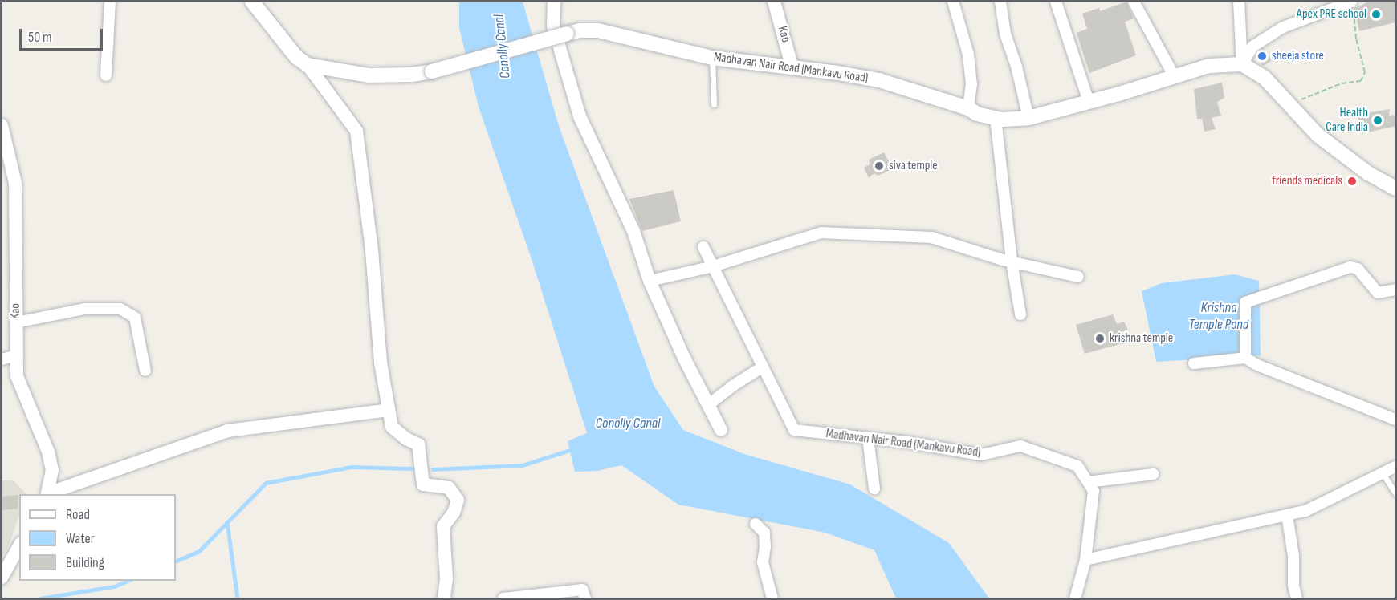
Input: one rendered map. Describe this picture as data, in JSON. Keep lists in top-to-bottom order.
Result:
{
  "streets": {
    "main road": ["Madhavan Nair Road (Mankavu Road)"],
    "street": ["Kao"]
  },
  "crossings": [
    ["Kao", "Madhavan Nair Road (Mankavu Road)"]
  ],
  "water": ["Conolly Canal", "Krishna Temple Pond"],
  "places": [
    "Apex PRE school",
    "sheeja store",
    "Health Care India",
    "siva temple",
    "friends medicals",
    "krishna temple"
  ],
  "legend": ["Road", "Water", "Building"],
  "scale_bar": "50 m"
}
